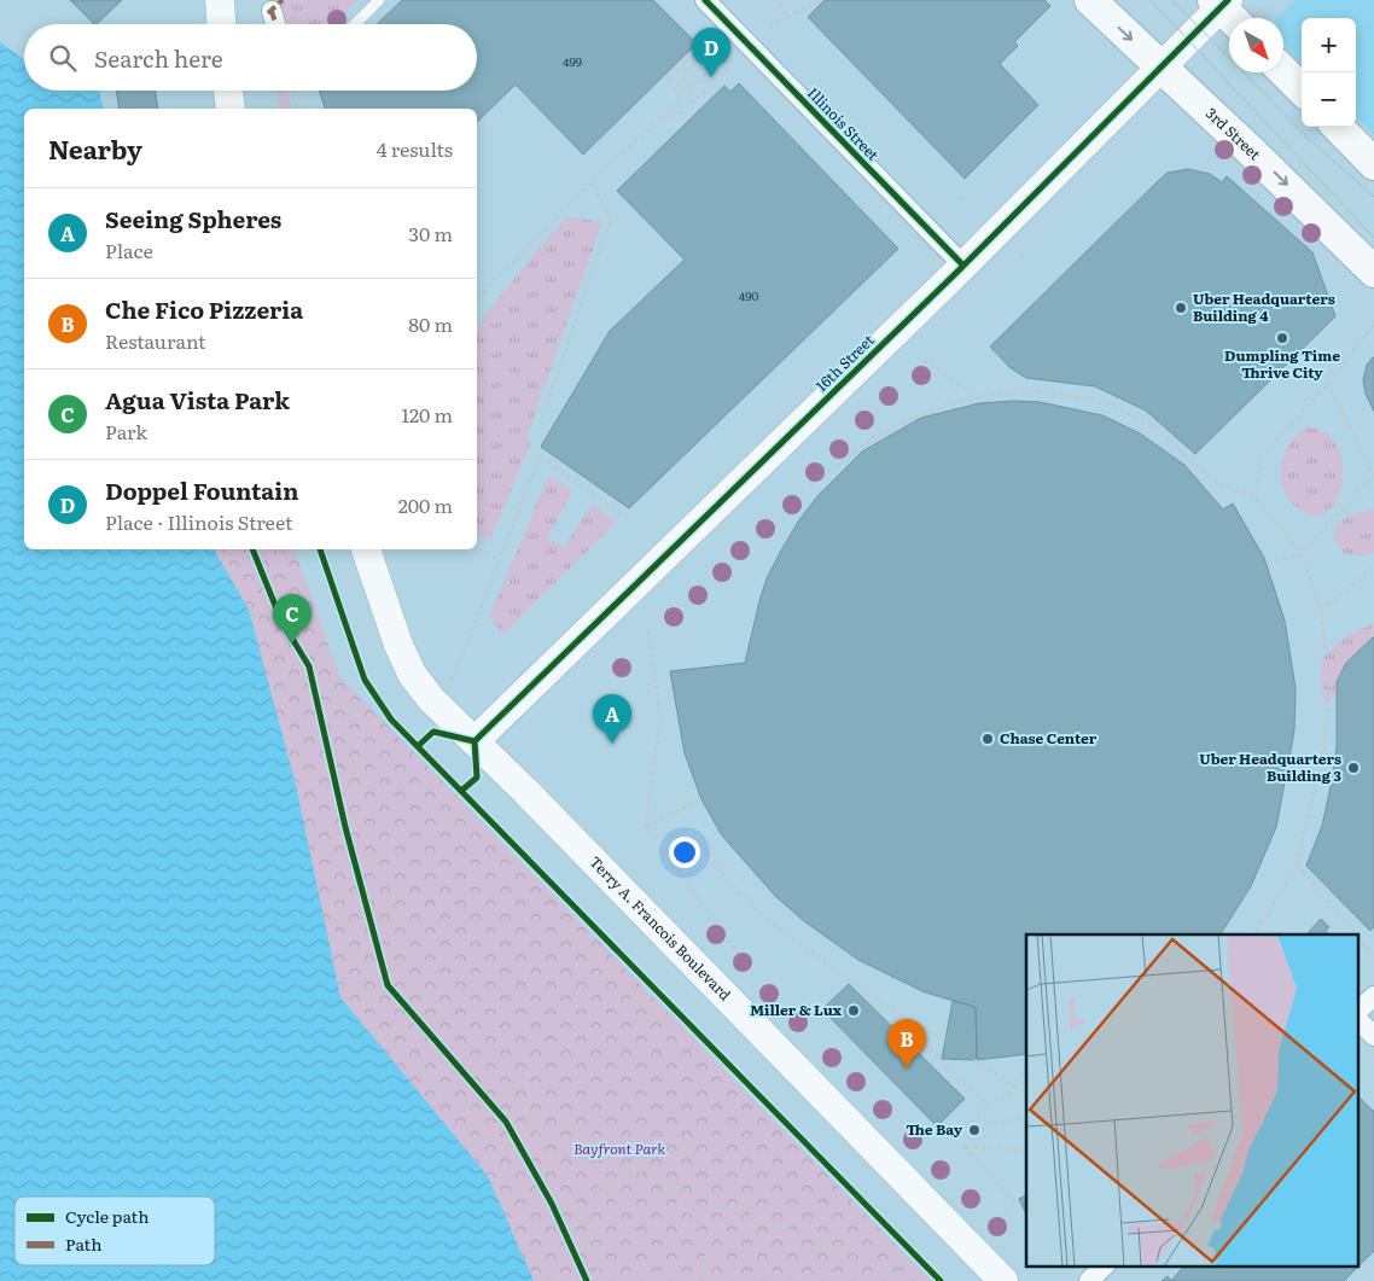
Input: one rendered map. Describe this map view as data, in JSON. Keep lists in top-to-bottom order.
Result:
{
  "streets": {
    "main road": ["3rd Street"],
    "street": ["Illinois Street", "16th Street", "Terry A. Francois Boulevard"]
  },
  "crossings": [
    ["Illinois Street", "16th Street"],
    ["3rd Street", "16th Street"],
    ["16th Street", "Terry A. Francois Boulevard"]
  ],
  "one_way": ["3rd Street"],
  "parks": ["Bayfront Park"],
  "places": [
    "Uber Headquarters Building 4",
    "Dumpling Time Thrive City",
    "Chase Center",
    "Uber Headquarters Building 3",
    "Miller & Lux",
    "The Bay"
  ],
  "house_numbers": ["499", "490"],
  "legend": ["Cycle path", "Path"],
  "north": "bottom right",
  "page": {
    "map_buttons": ["+", "−"],
    "search": "Search here",
    "pins": [
      "D",
      "C",
      "A",
      "B"
    ],
    "heading": ["Nearby", "4 results"],
    "list": [
      {
        "mark": "A",
        "name": "Seeing Spheres",
        "note": "Place",
        "value": "30 m"
      },
      {
        "mark": "B",
        "name": "Che Fico Pizzeria",
        "note": "Restaurant",
        "value": "80 m"
      },
      {
        "mark": "C",
        "name": "Agua Vista Park",
        "note": "Park",
        "value": "120 m"
      },
      {
        "mark": "D",
        "name": "Doppel Fountain",
        "note": "Place · Illinois Street",
        "value": "200 m"
      }
    ]
  }
}
